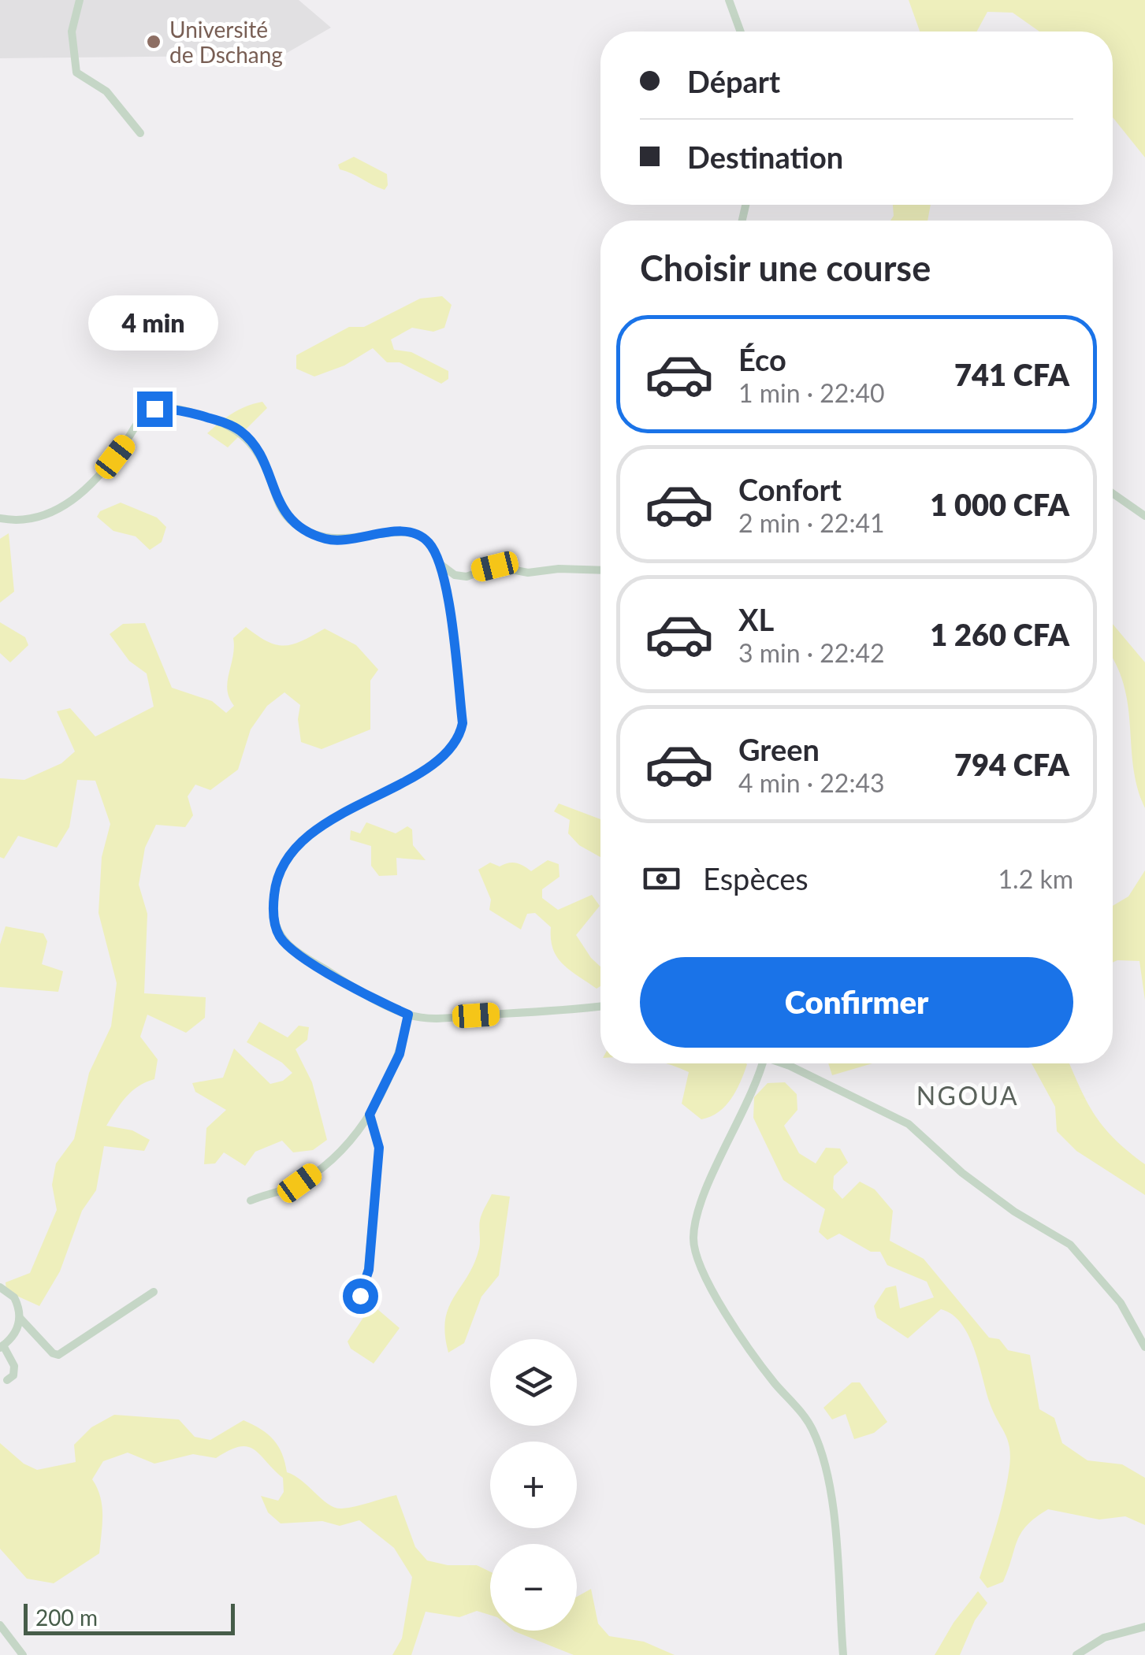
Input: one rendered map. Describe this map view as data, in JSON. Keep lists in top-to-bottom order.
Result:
{
  "districts": ["NGOUA"],
  "places": ["Université de Dschang"],
  "scale_bar": "200 m",
  "page": {
    "banner": ["Départ", "Destination"],
    "heading": "Choisir une course",
    "bubble": "4 min",
    "list": [
      {
        "name": "Éco",
        "note": "1 min · 22:40",
        "value": "741 CFA"
      },
      {
        "name": "Confort",
        "note": "2 min · 22:41",
        "value": "1 000 CFA"
      },
      {
        "name": "XL",
        "note": "3 min · 22:42",
        "value": "1 260 CFA"
      },
      {
        "name": "Green",
        "note": "4 min · 22:43",
        "value": "794 CFA"
      }
    ],
    "pay": ["Espèces", "1.2 km"],
    "buttons": "Confirmer",
    "map_buttons": ["+", "−"],
    "scale": "200 m"
  }
}
